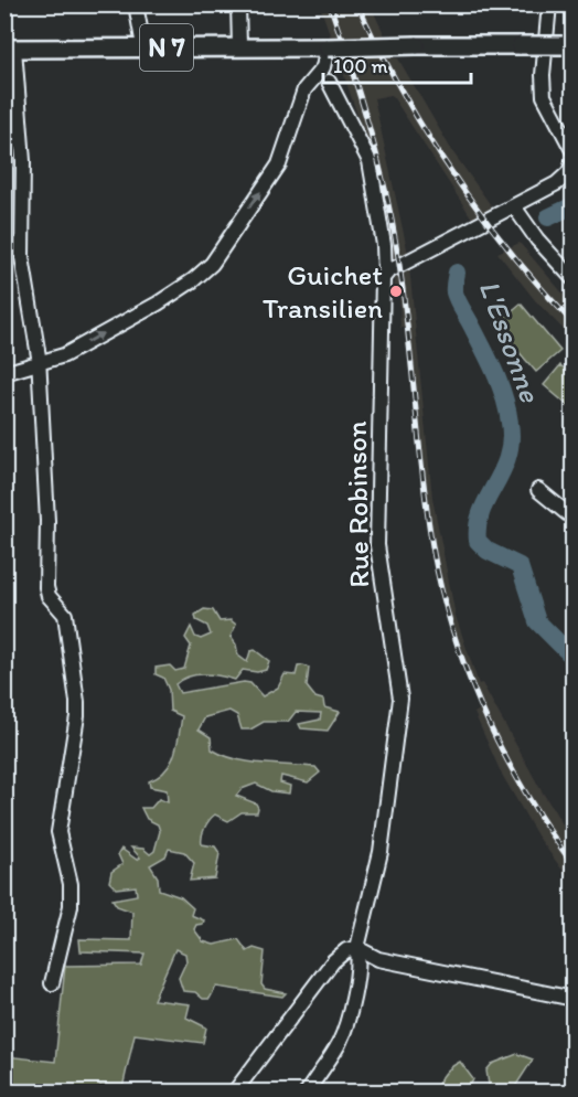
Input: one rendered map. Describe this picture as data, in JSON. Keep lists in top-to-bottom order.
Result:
{
  "streets": {
    "main road": ["N 7"],
    "street": ["Rue Robinson"]
  },
  "water": ["L'Essonne"],
  "places": ["Guichet Transilien"],
  "scale_bar": "100 m"
}
